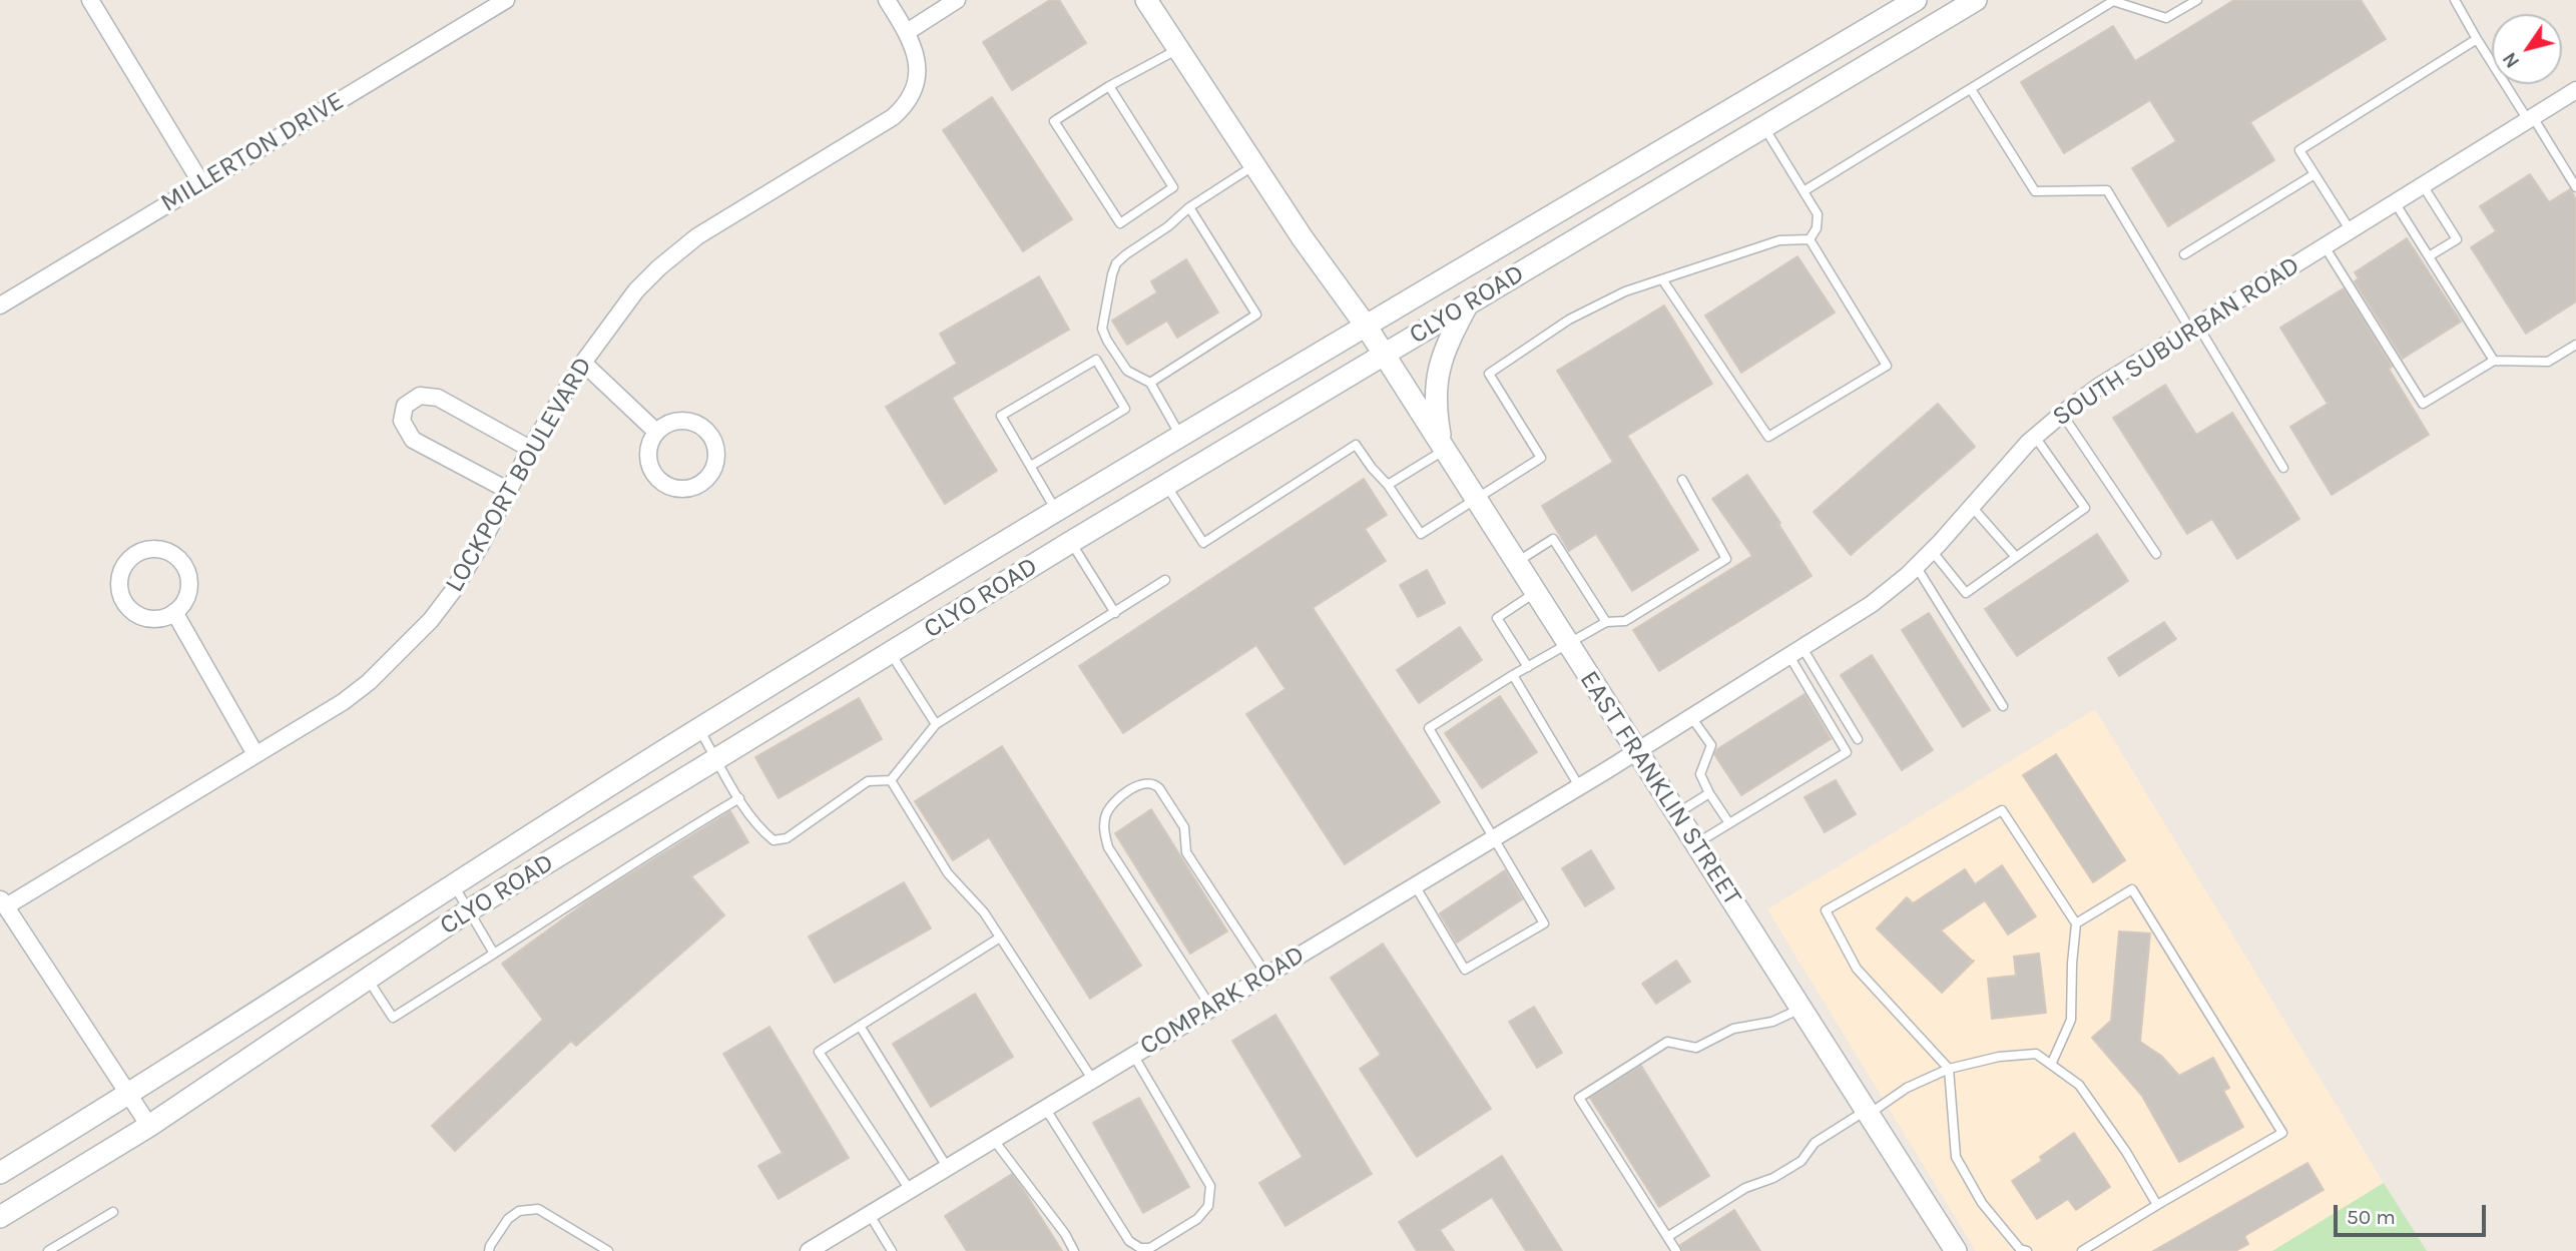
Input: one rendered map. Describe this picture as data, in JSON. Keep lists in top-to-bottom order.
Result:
{
  "streets": {
    "street": [
      "MILLERTON DRIVE",
      "CLYO ROAD",
      "SOUTH SUBURBAN ROAD",
      "LOCKPORT BOULEVARD",
      "EAST FRANKLIN STREET",
      "COMPARK ROAD"
    ]
  },
  "crossings": [
    ["CLYO ROAD", "EAST FRANKLIN STREET"],
    ["SOUTH SUBURBAN ROAD", "EAST FRANKLIN STREET"],
    ["SOUTH SUBURBAN ROAD", "COMPARK ROAD"],
    ["EAST FRANKLIN STREET", "COMPARK ROAD"]
  ],
  "scale_bar": "50 m",
  "north": "bottom left"
}
